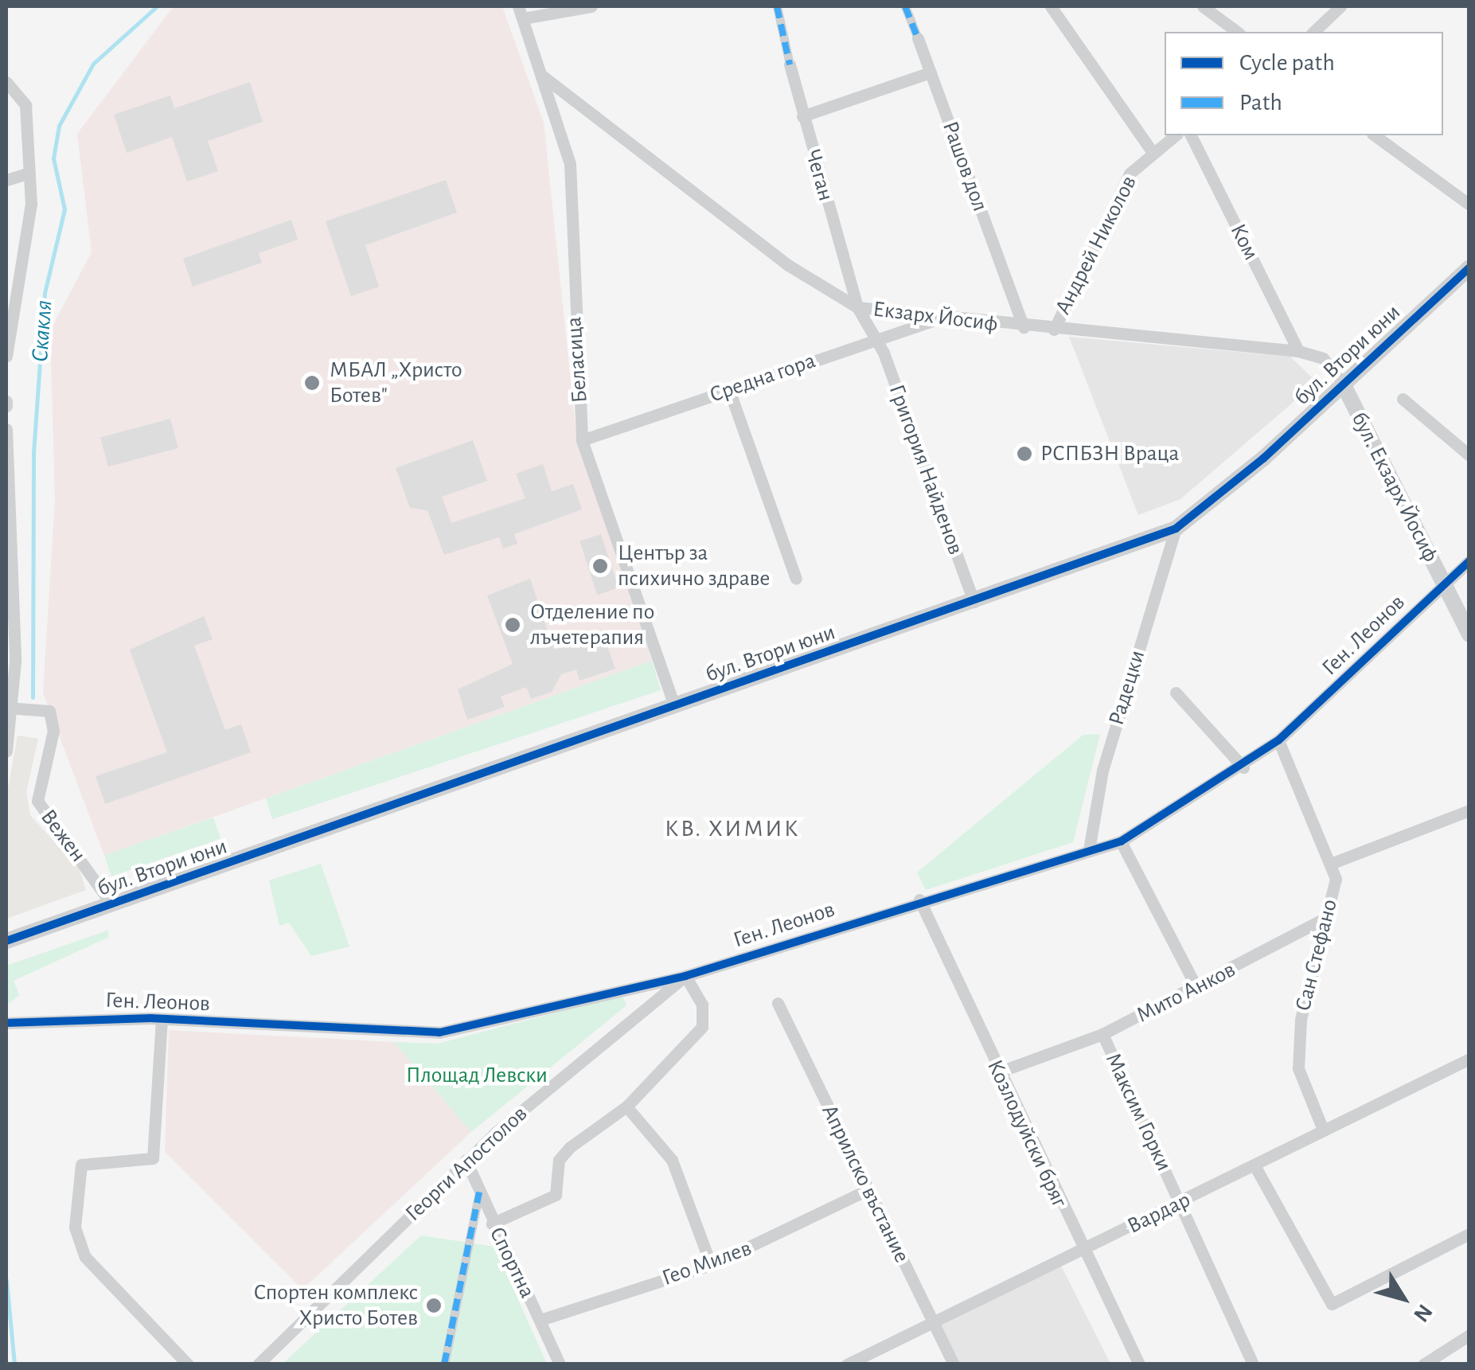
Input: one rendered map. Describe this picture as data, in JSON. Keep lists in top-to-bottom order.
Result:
{
  "streets": {
    "street": [
      "Рашов дол",
      "Чеган",
      "Ком",
      "Андрей Николов",
      "Екзарх Йосиф",
      "бул. Втори юни",
      "Беласица",
      "Средна гора",
      "Григория Найденов",
      "бул. Екзарх Йосиф",
      "Ген. Леонов",
      "Радецки",
      "Вежен",
      "Сан Стефано",
      "Мито Анков",
      "Максим Горки",
      "Козлодуйски бряг",
      "Георги Апостолов",
      "Априлско въстание",
      "Вардар",
      "Спортна",
      "Гео Милев"
    ]
  },
  "crossings": [
    ["Рашов дол", "Екзарх Йосиф"],
    ["Чеган", "Екзарх Йосиф"],
    ["Чеган", "Средна гора"],
    ["Чеган", "Григория Найденов"],
    ["Ком", "Екзарх Йосиф"],
    ["Андрей Николов", "Екзарх Йосиф"],
    ["Екзарх Йосиф", "бул. Втори юни"],
    ["Екзарх Йосиф", "Беласица"],
    ["Екзарх Йосиф", "Средна гора"],
    ["Екзарх Йосиф", "бул. Екзарх Йосиф"],
    ["бул. Втори юни", "Беласица"],
    ["бул. Втори юни", "Григория Найденов"],
    ["бул. Втори юни", "бул. Екзарх Йосиф"],
    ["бул. Втори юни", "Радецки"],
    ["бул. Втори юни", "Вежен"],
    ["Беласица", "Средна гора"],
    ["Средна гора", "Григория Найденов"],
    ["бул. Екзарх Йосиф", "Ген. Леонов"],
    ["Ген. Леонов", "Радецки"],
    ["Ген. Леонов", "Козлодуйски бряг"],
    ["Ген. Леонов", "Георги Апостолов"],
    ["Сан Стефано", "Мито Анков"],
    ["Сан Стефано", "Вардар"],
    ["Мито Анков", "Максим Горки"],
    ["Мито Анков", "Козлодуйски бряг"],
    ["Максим Горки", "Вардар"],
    ["Козлодуйски бряг", "Вардар"],
    ["Георги Апостолов", "Спортна"],
    ["Априлско въстание", "Вардар"],
    ["Априлско въстание", "Гео Милев"],
    ["Спортна", "Гео Милев"]
  ],
  "districts": ["КВ. ХИМИК"],
  "water": ["Скакля"],
  "parks": ["Площад Левски"],
  "places": [
    "МБАЛ „Христо Ботев\"",
    "РСПБЗН Враца",
    "Център за психично здраве",
    "Отделение по лъчетерапия",
    "Спортен комплекс Христо Ботев"
  ],
  "legend": ["Cycle path", "Path"],
  "north": "bottom right"
}
